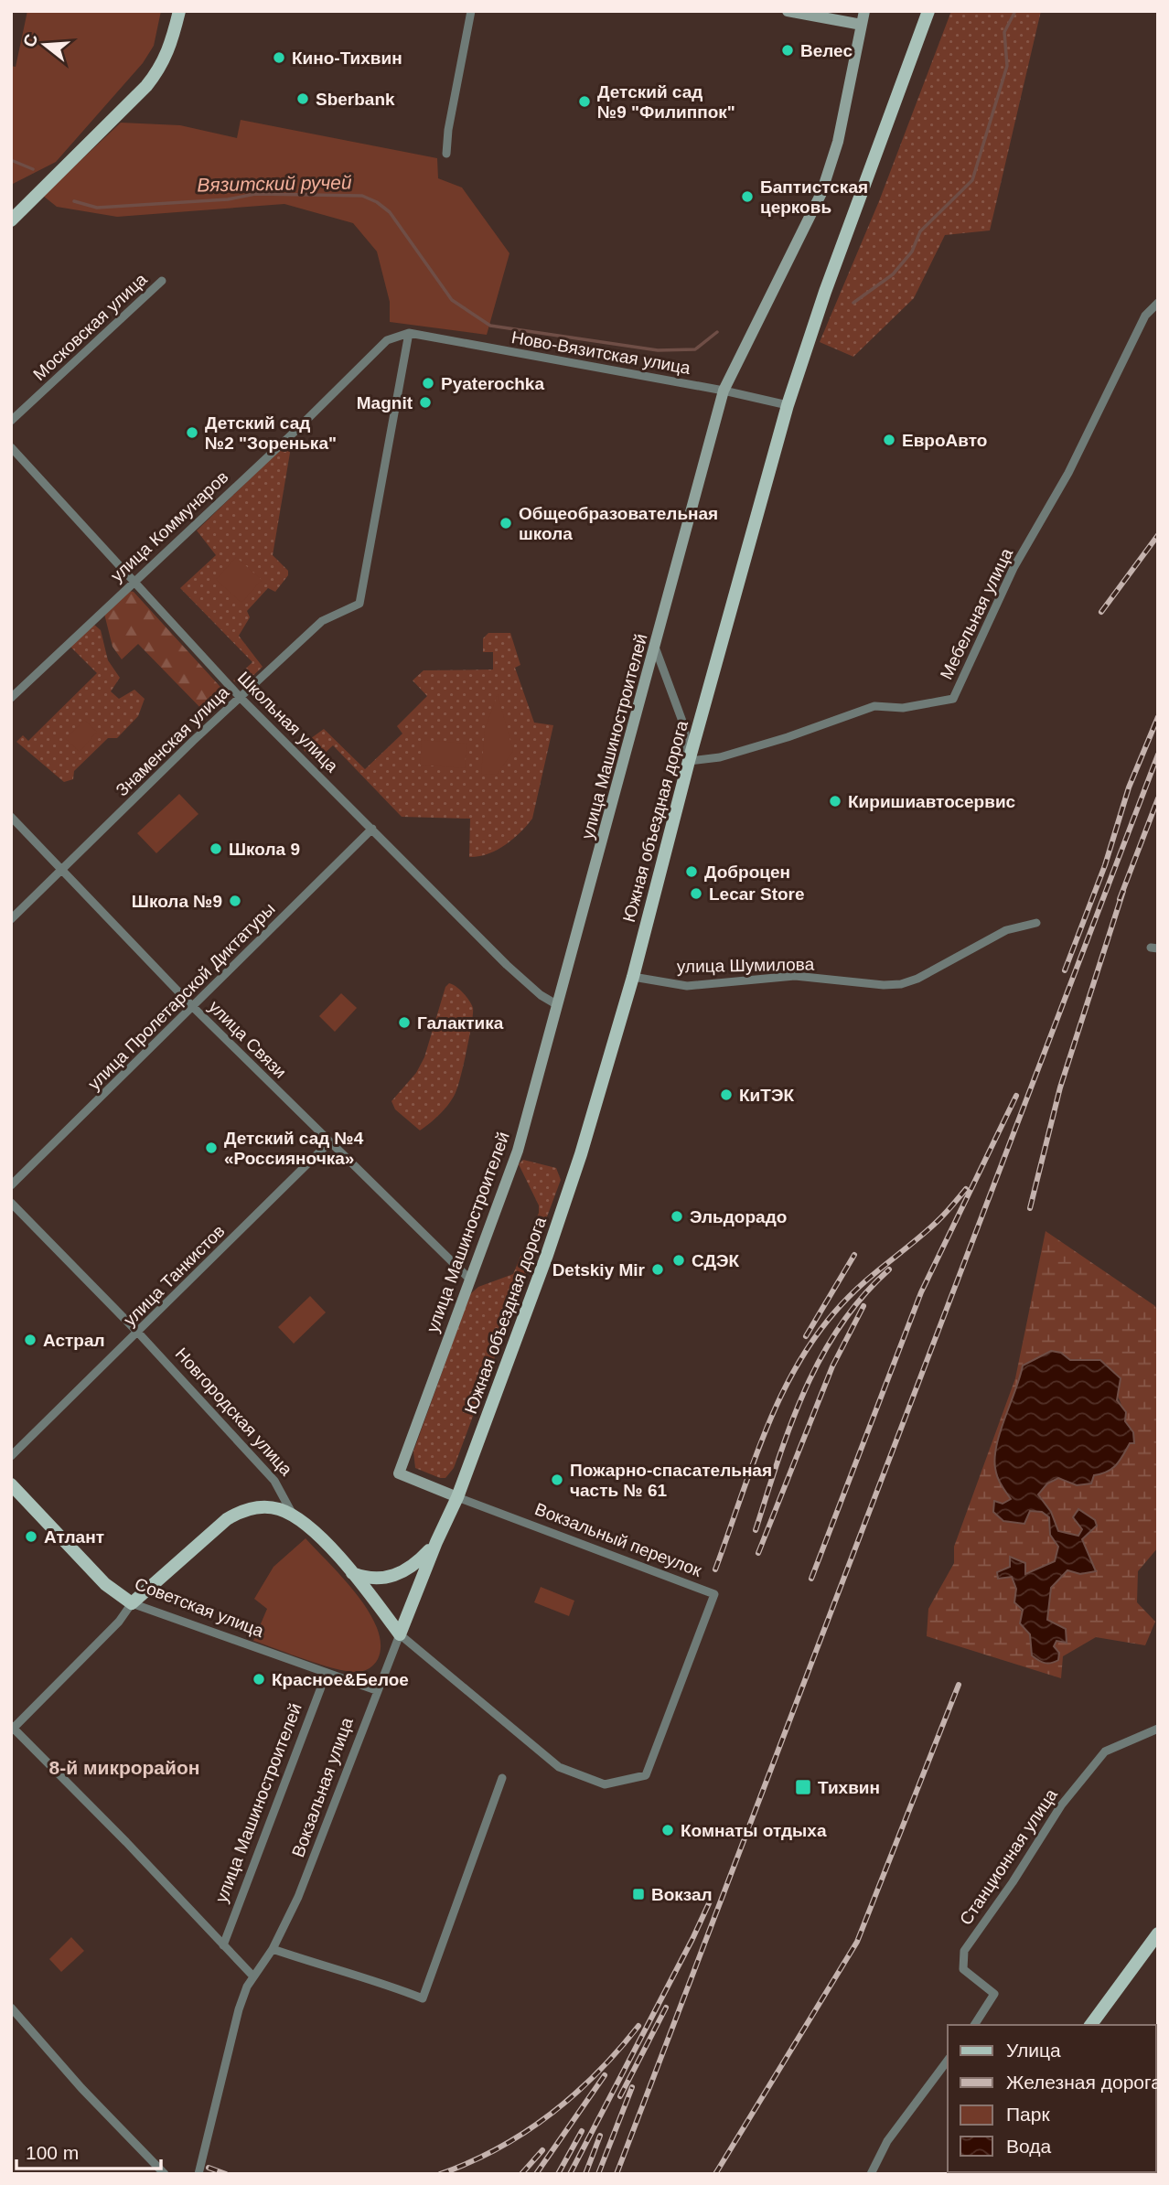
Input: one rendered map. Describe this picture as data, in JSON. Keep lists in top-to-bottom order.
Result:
{
  "streets": {
    "main road": ["Южная объездная дорога", "Новгородская улица", "Советская улица"],
    "street": [
      "Московская улица",
      "Ново-Вязитская улица",
      "улица Коммунаров",
      "Мебельная улица",
      "Школьная улица",
      "улица Машиностроителей",
      "Знаменская улица",
      "улица Шумилова",
      "улица Пролетарской Диктатуры",
      "улица Связи",
      "улица Танкистов",
      "Вокзальный переулок",
      "Вокзальная улица",
      "Станционная улица"
    ]
  },
  "crossings": [
    ["Ново-Вязитская улица", "улица Коммунаров"],
    ["Ново-Вязитская улица", "улица Машиностроителей"],
    ["Ново-Вязитская улица", "Знаменская улица"],
    ["Ново-Вязитская улица", "Южная объездная дорога"],
    ["улица Коммунаров", "Школьная улица"],
    ["улица Коммунаров", "Знаменская улица"],
    ["Мебельная улица", "Южная объездная дорога"],
    ["Школьная улица", "улица Машиностроителей"],
    ["Школьная улица", "Знаменская улица"],
    ["Школьная улица", "улица Пролетарской Диктатуры"],
    ["улица Машиностроителей", "улица Связи"],
    ["улица Машиностроителей", "Вокзальный переулок"],
    ["улица Машиностроителей", "Советская улица"],
    ["Знаменская улица", "улица Связи"],
    ["Южная объездная дорога", "улица Шумилова"],
    ["Южная объездная дорога", "Новгородская улица"],
    ["Южная объездная дорога", "Вокзальный переулок"],
    ["Южная объездная дорога", "Вокзальная улица"],
    ["улица Пролетарской Диктатуры", "улица Связи"],
    ["улица Связи", "улица Танкистов"],
    ["улица Танкистов", "Новгородская улица"],
    ["Новгородская улица", "Вокзальный переулок"],
    ["Новгородская улица", "Вокзальная улица"],
    ["Советская улица", "Вокзальная улица"]
  ],
  "districts": ["8-й микрорайон"],
  "water": ["Вязитский ручей"],
  "places": {
    "other": [
      "Велес",
      "Кино-Тихвин",
      "Sberbank",
      "Детский сад №9 \"Филиппок\"",
      "Баптистская церковь",
      "Pyaterochka",
      "Magnit",
      "Детский сад №2 \"Зоренька\"",
      "ЕвроАвто",
      "Общеобразовательная школа",
      "Киришиавтосервис",
      "Школа 9",
      "Доброцен",
      "Lecar Store",
      "Школа №9",
      "Галактика",
      "КиТЭК",
      "Детский сад №4 «Россияночка»",
      "Эльдорадо",
      "СДЭК",
      "Detskiy Mir",
      "Астрал",
      "Пожарно-спасательная часть № 61",
      "Атлант",
      "Красное&Белое",
      "Комнаты отдыха"
    ],
    "transit": ["Тихвин", "Вокзал"]
  },
  "legend": [
    "Улица",
    "Железная дорога",
    "Парк",
    "Вода"
  ],
  "scale_bar": "100 m",
  "north": "left"
}
